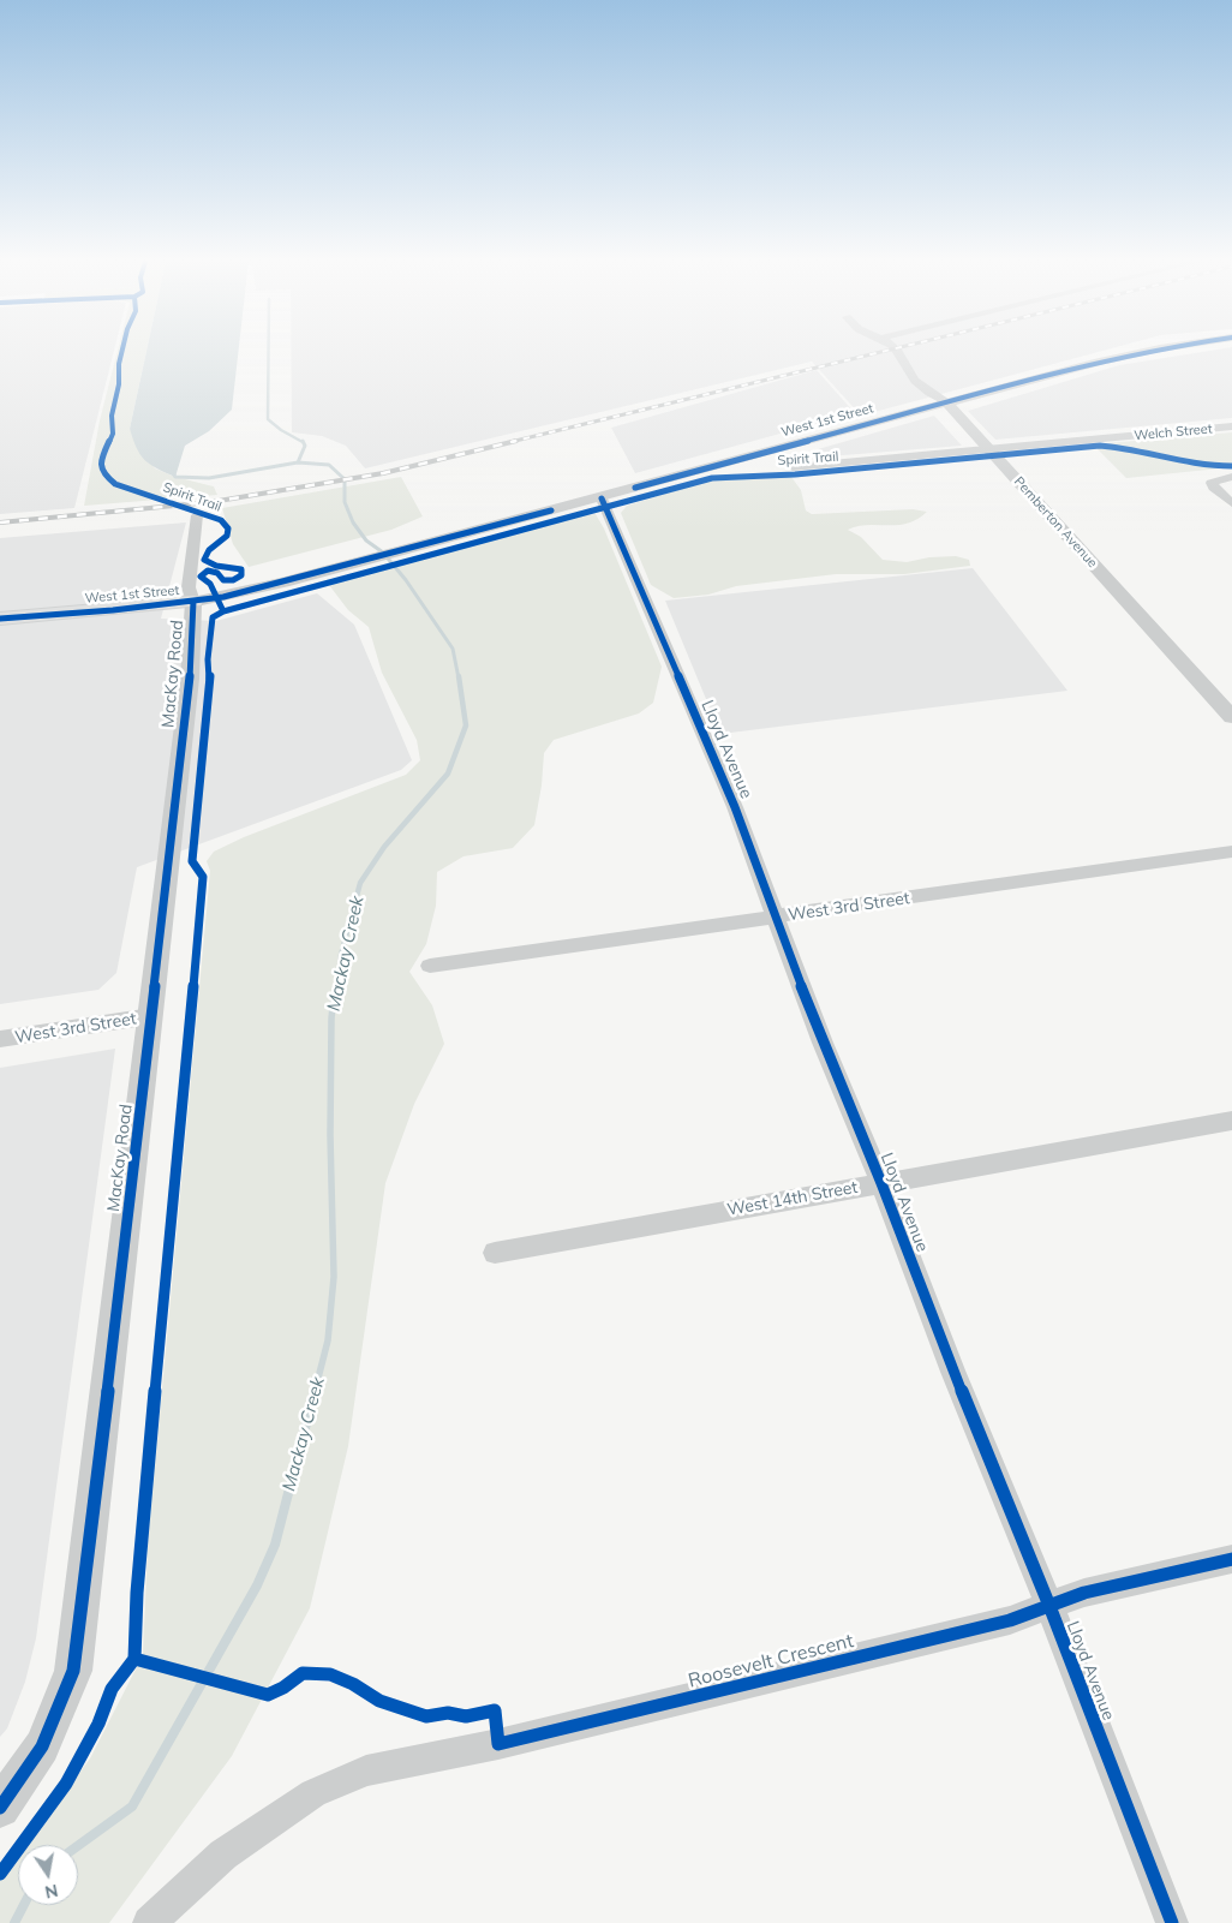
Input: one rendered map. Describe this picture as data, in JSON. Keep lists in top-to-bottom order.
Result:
{
  "streets": {
    "main road": ["West 1st Street"],
    "street": [
      "Welch Street",
      "Pemberton Avenue",
      "MacKay Road",
      "Lloyd Avenue",
      "West 3rd Street",
      "West 14th Street",
      "Roosevelt Crescent"
    ],
    "cycle path": ["Spirit Trail"]
  },
  "crossings": [
    ["West 1st Street", "Pemberton Avenue"],
    ["West 1st Street", "MacKay Road"],
    ["West 1st Street", "Lloyd Avenue"],
    ["Welch Street", "Pemberton Avenue"],
    ["MacKay Road", "West 3rd Street"],
    ["Lloyd Avenue", "West 3rd Street"],
    ["Lloyd Avenue", "West 14th Street"],
    ["Lloyd Avenue", "Roosevelt Crescent"]
  ],
  "water": ["Mackay Creek"],
  "north": "bottom"
}
